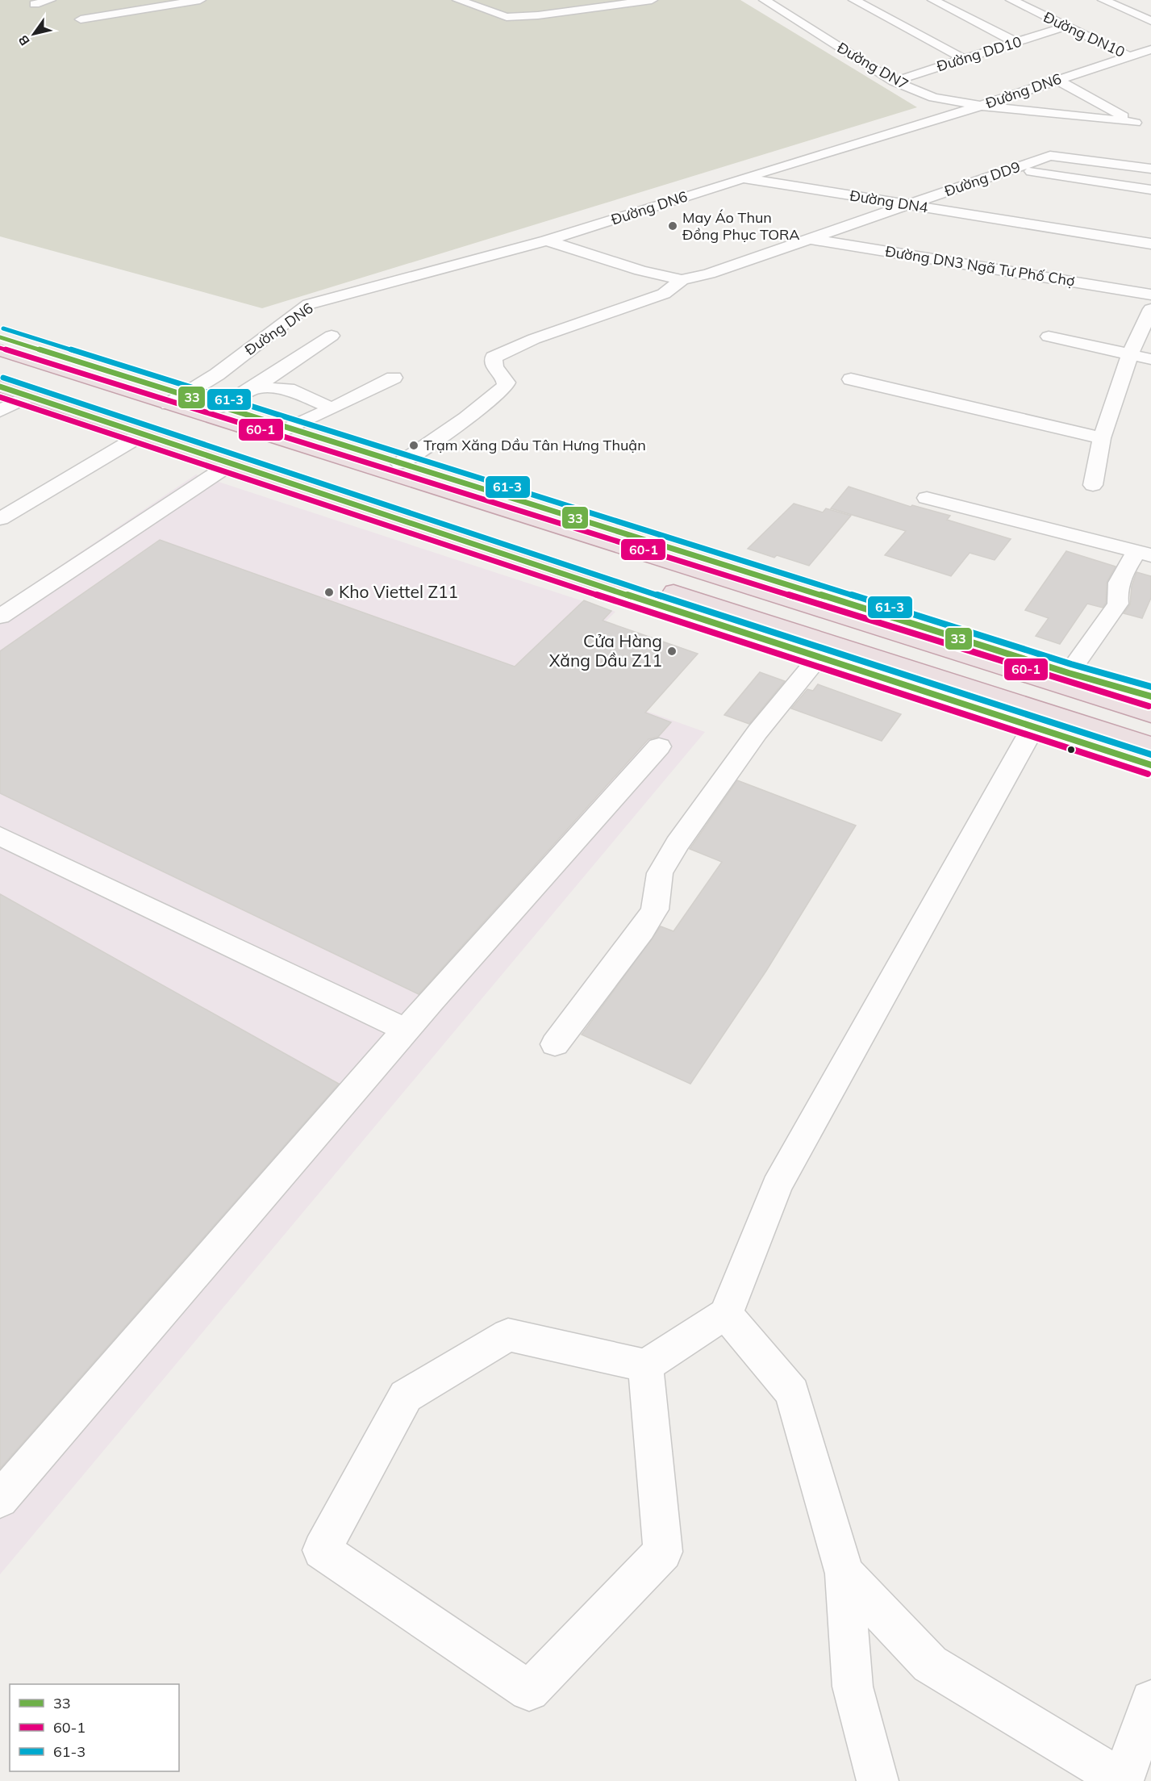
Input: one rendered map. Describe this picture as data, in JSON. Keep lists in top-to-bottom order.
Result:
{
  "streets": {
    "street": [
      "Đường DN10",
      "Đường DD10",
      "Đường DN7",
      "Đường DN6",
      "Đường DD9",
      "Đường DN4",
      "Đường DN3 Ngã Tư Phố Chợ"
    ]
  },
  "crossings": [
    ["Đường DN10", "Đường DD10"],
    ["Đường DN10", "Đường DN6"],
    ["Đường DD10", "Đường DN7"],
    ["Đường DN7", "Đường DN6"],
    ["Đường DN6", "Đường DN4"],
    ["Đường DD9", "Đường DN4"],
    ["Đường DD9", "Đường DN3 Ngã Tư Phố Chợ"]
  ],
  "places": [
    "May Áo Thun Đồng Phục TORA",
    "Trạm Xăng Dầu Tân Hưng Thuận",
    "Kho Viettel Z11",
    "Cửa Hàng Xăng Dầu Z11"
  ],
  "lines": ["transit line 61-3", "transit line 33", "transit line 60-1"],
  "legend": ["33", "60-1", "61-3"],
  "north": "bottom left"
}
